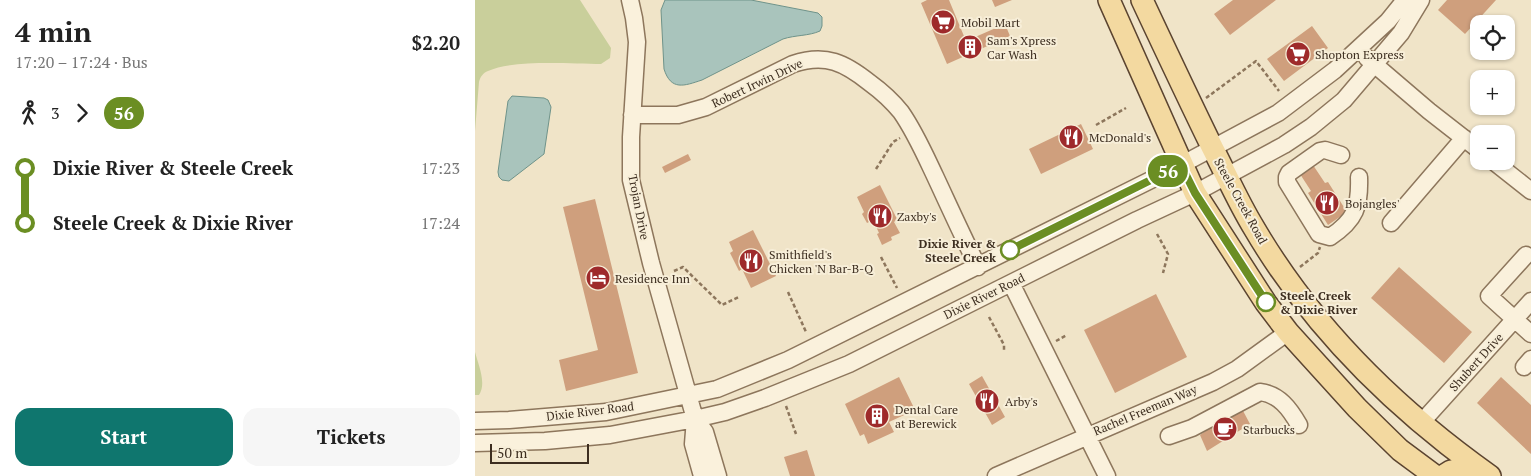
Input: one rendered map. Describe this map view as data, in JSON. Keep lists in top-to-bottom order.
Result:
{
  "streets": {
    "main road": ["Steele Creek Road"],
    "street": [
      "Robert Irwin Drive",
      "Trojan Drive",
      "Dixie River Road",
      "Shubert Drive",
      "Rachel Freeman Way"
    ]
  },
  "crossings": [
    ["Robert Irwin Drive", "Trojan Drive"],
    ["Robert Irwin Drive", "Dixie River Road"],
    ["Steele Creek Road", "Dixie River Road"],
    ["Steele Creek Road", "Shubert Drive"],
    ["Trojan Drive", "Dixie River Road"]
  ],
  "places": {
    "supermarket": ["Mobil Mart", "Shopton Express"],
    "building": ["Sam's Xpress Car Wash", "Dental Care at Berewick"],
    "restaurant": [
      "McDonald's",
      "Bojangles'",
      "Zaxby's",
      "Smithfield's Chicken 'N Bar-B-Q",
      "Arby's"
    ],
    "other": ["Dixie River & Steele Creek", "Steele Creek & Dixie River"],
    "hotel": ["Residence Inn"],
    "cafe": ["Starbucks"]
  },
  "lines": ["bus line 56"],
  "scale_bar": "50 m",
  "page": {
    "heading": ["4 min", "17:20 – 17:24 · Bus", "$2.20"],
    "on_map": "56",
    "map_buttons": ["+", "−"],
    "legs": ["3", "56"],
    "list": [
      {
        "name": "Dixie River & Steele Creek",
        "value": "17:23"
      },
      {
        "name": "Steele Creek & Dixie River",
        "value": "17:24"
      }
    ],
    "buttons": ["Start", "Tickets"],
    "scale": "50 m"
  }
}
